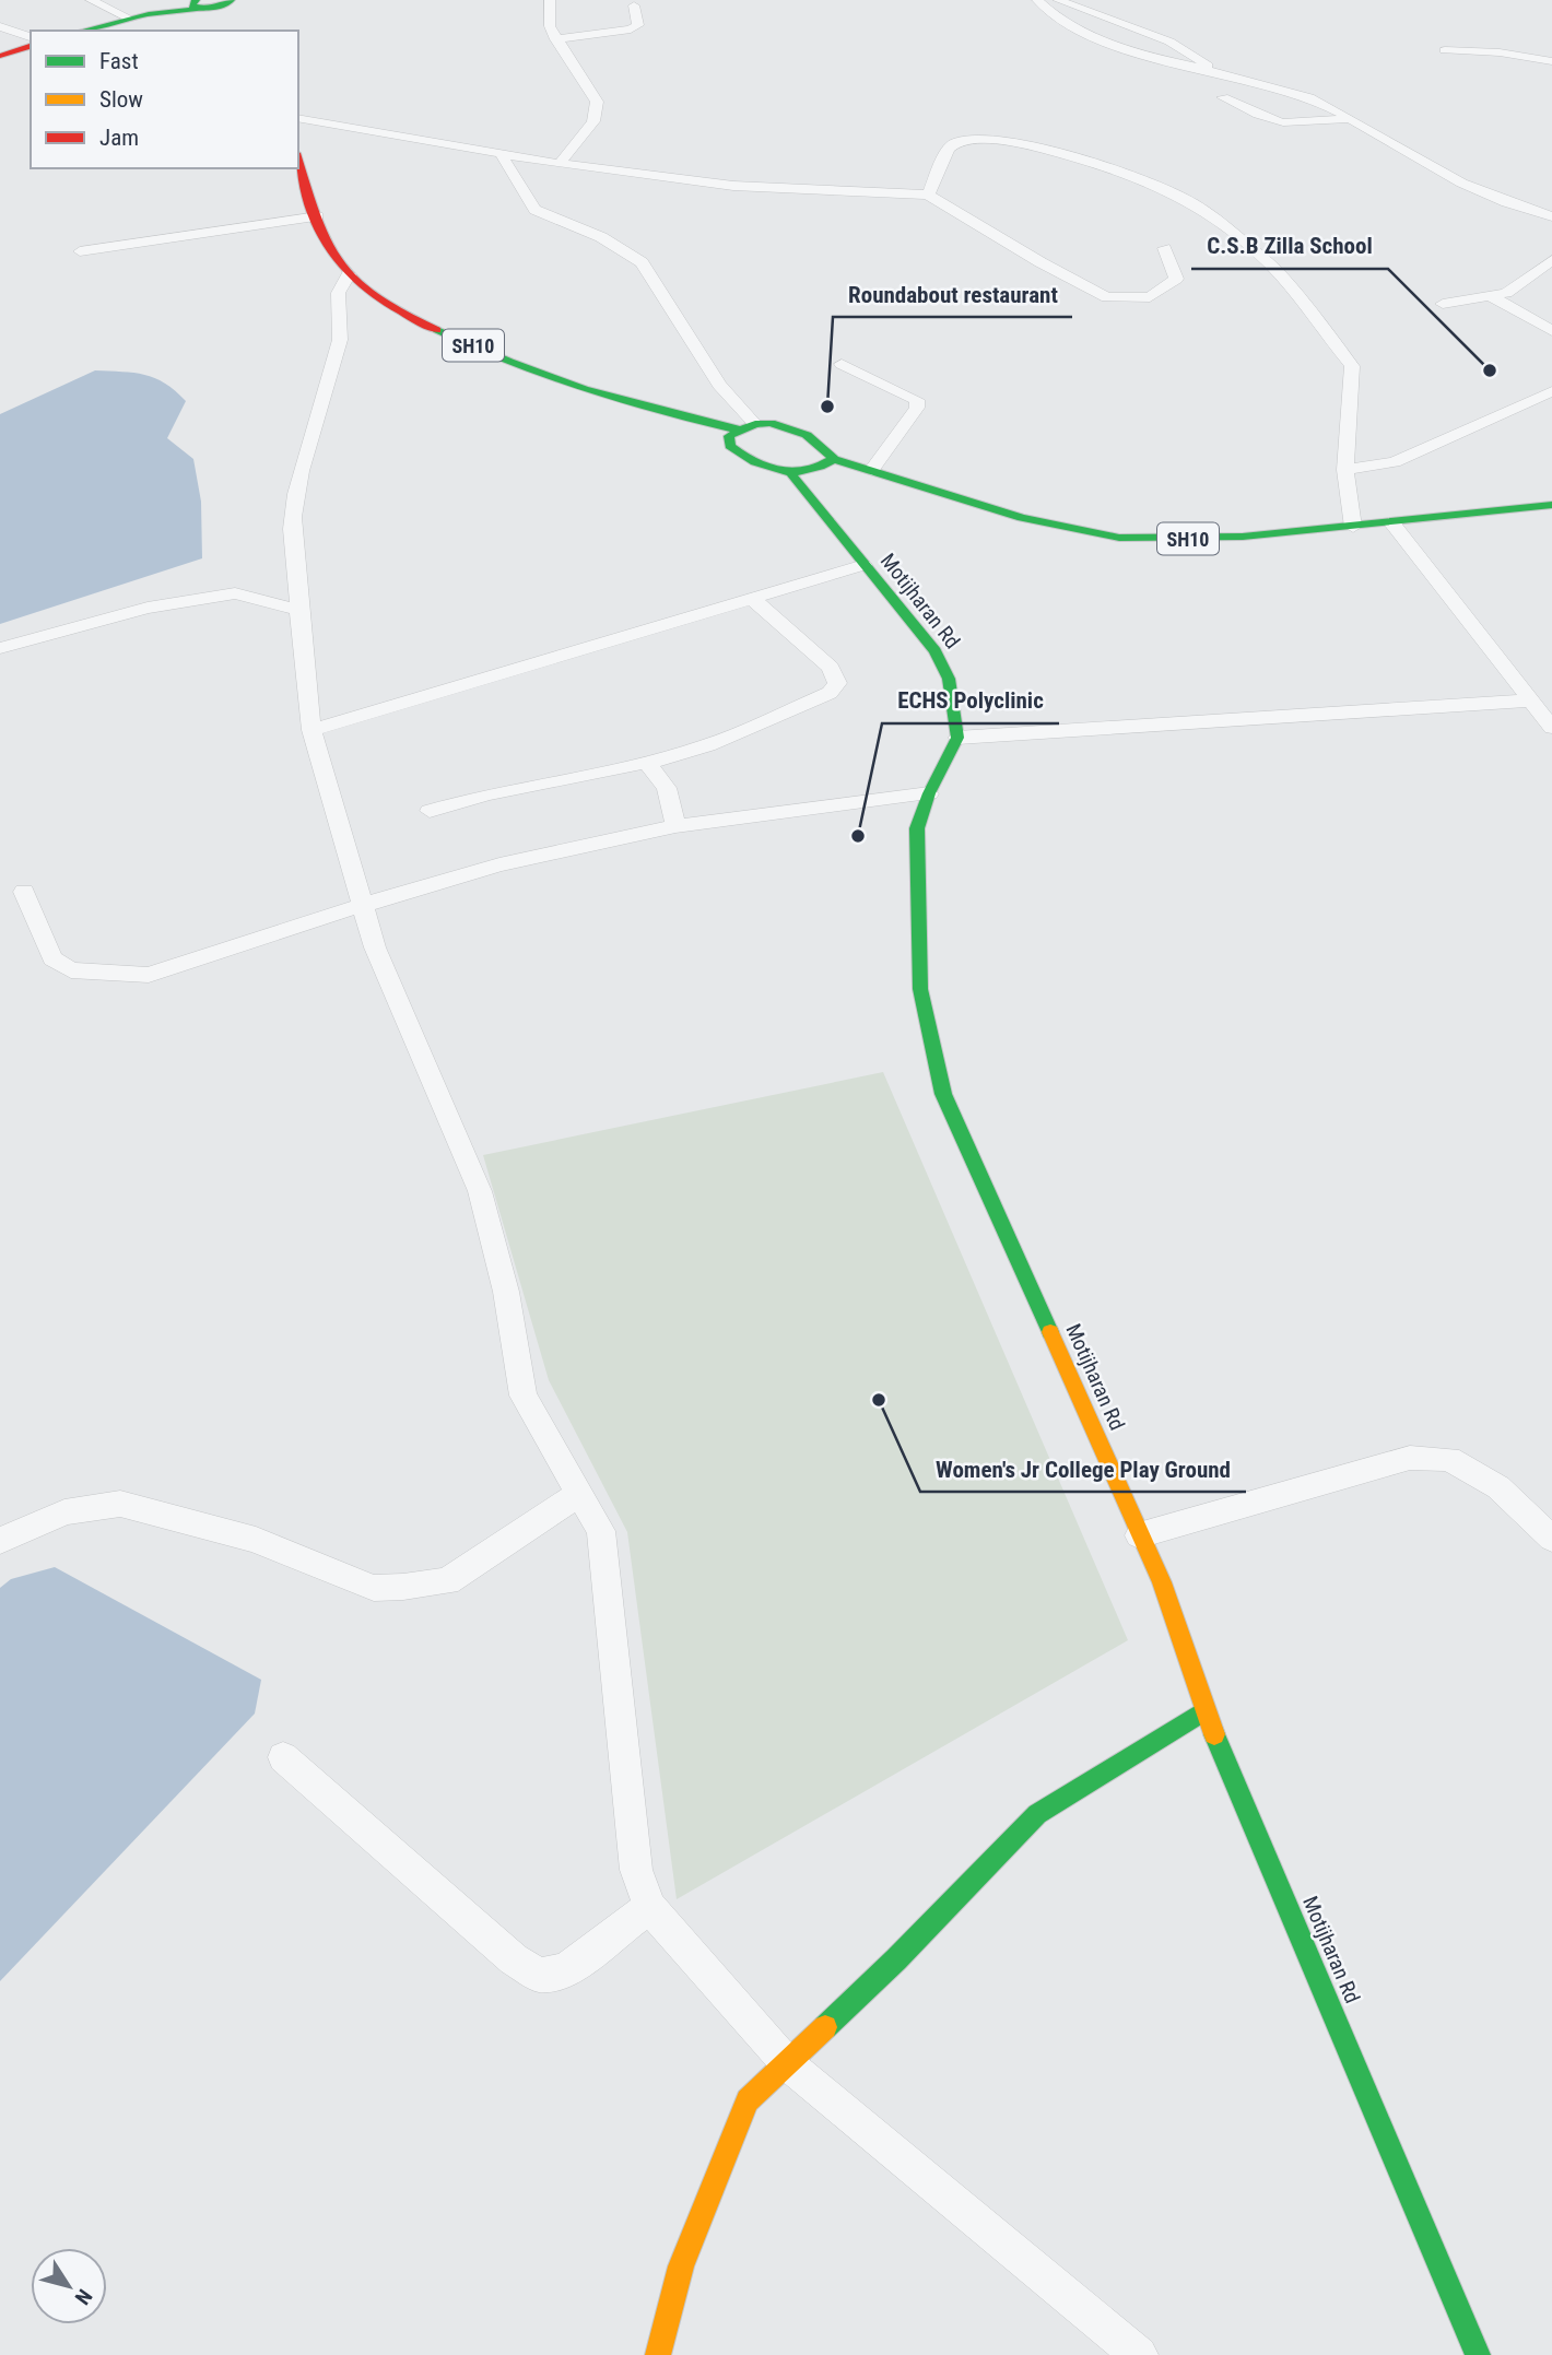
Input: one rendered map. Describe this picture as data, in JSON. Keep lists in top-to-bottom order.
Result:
{
  "streets": {
    "main road": ["SH10", "Motijharan Rd"]
  },
  "places": [
    "C.S.B Zilla School",
    "Roundabout restaurant",
    "ECHS Polyclinic",
    "Women's Jr College Play Ground"
  ],
  "legend": ["Fast", "Slow", "Jam"],
  "north": "bottom right"
}
